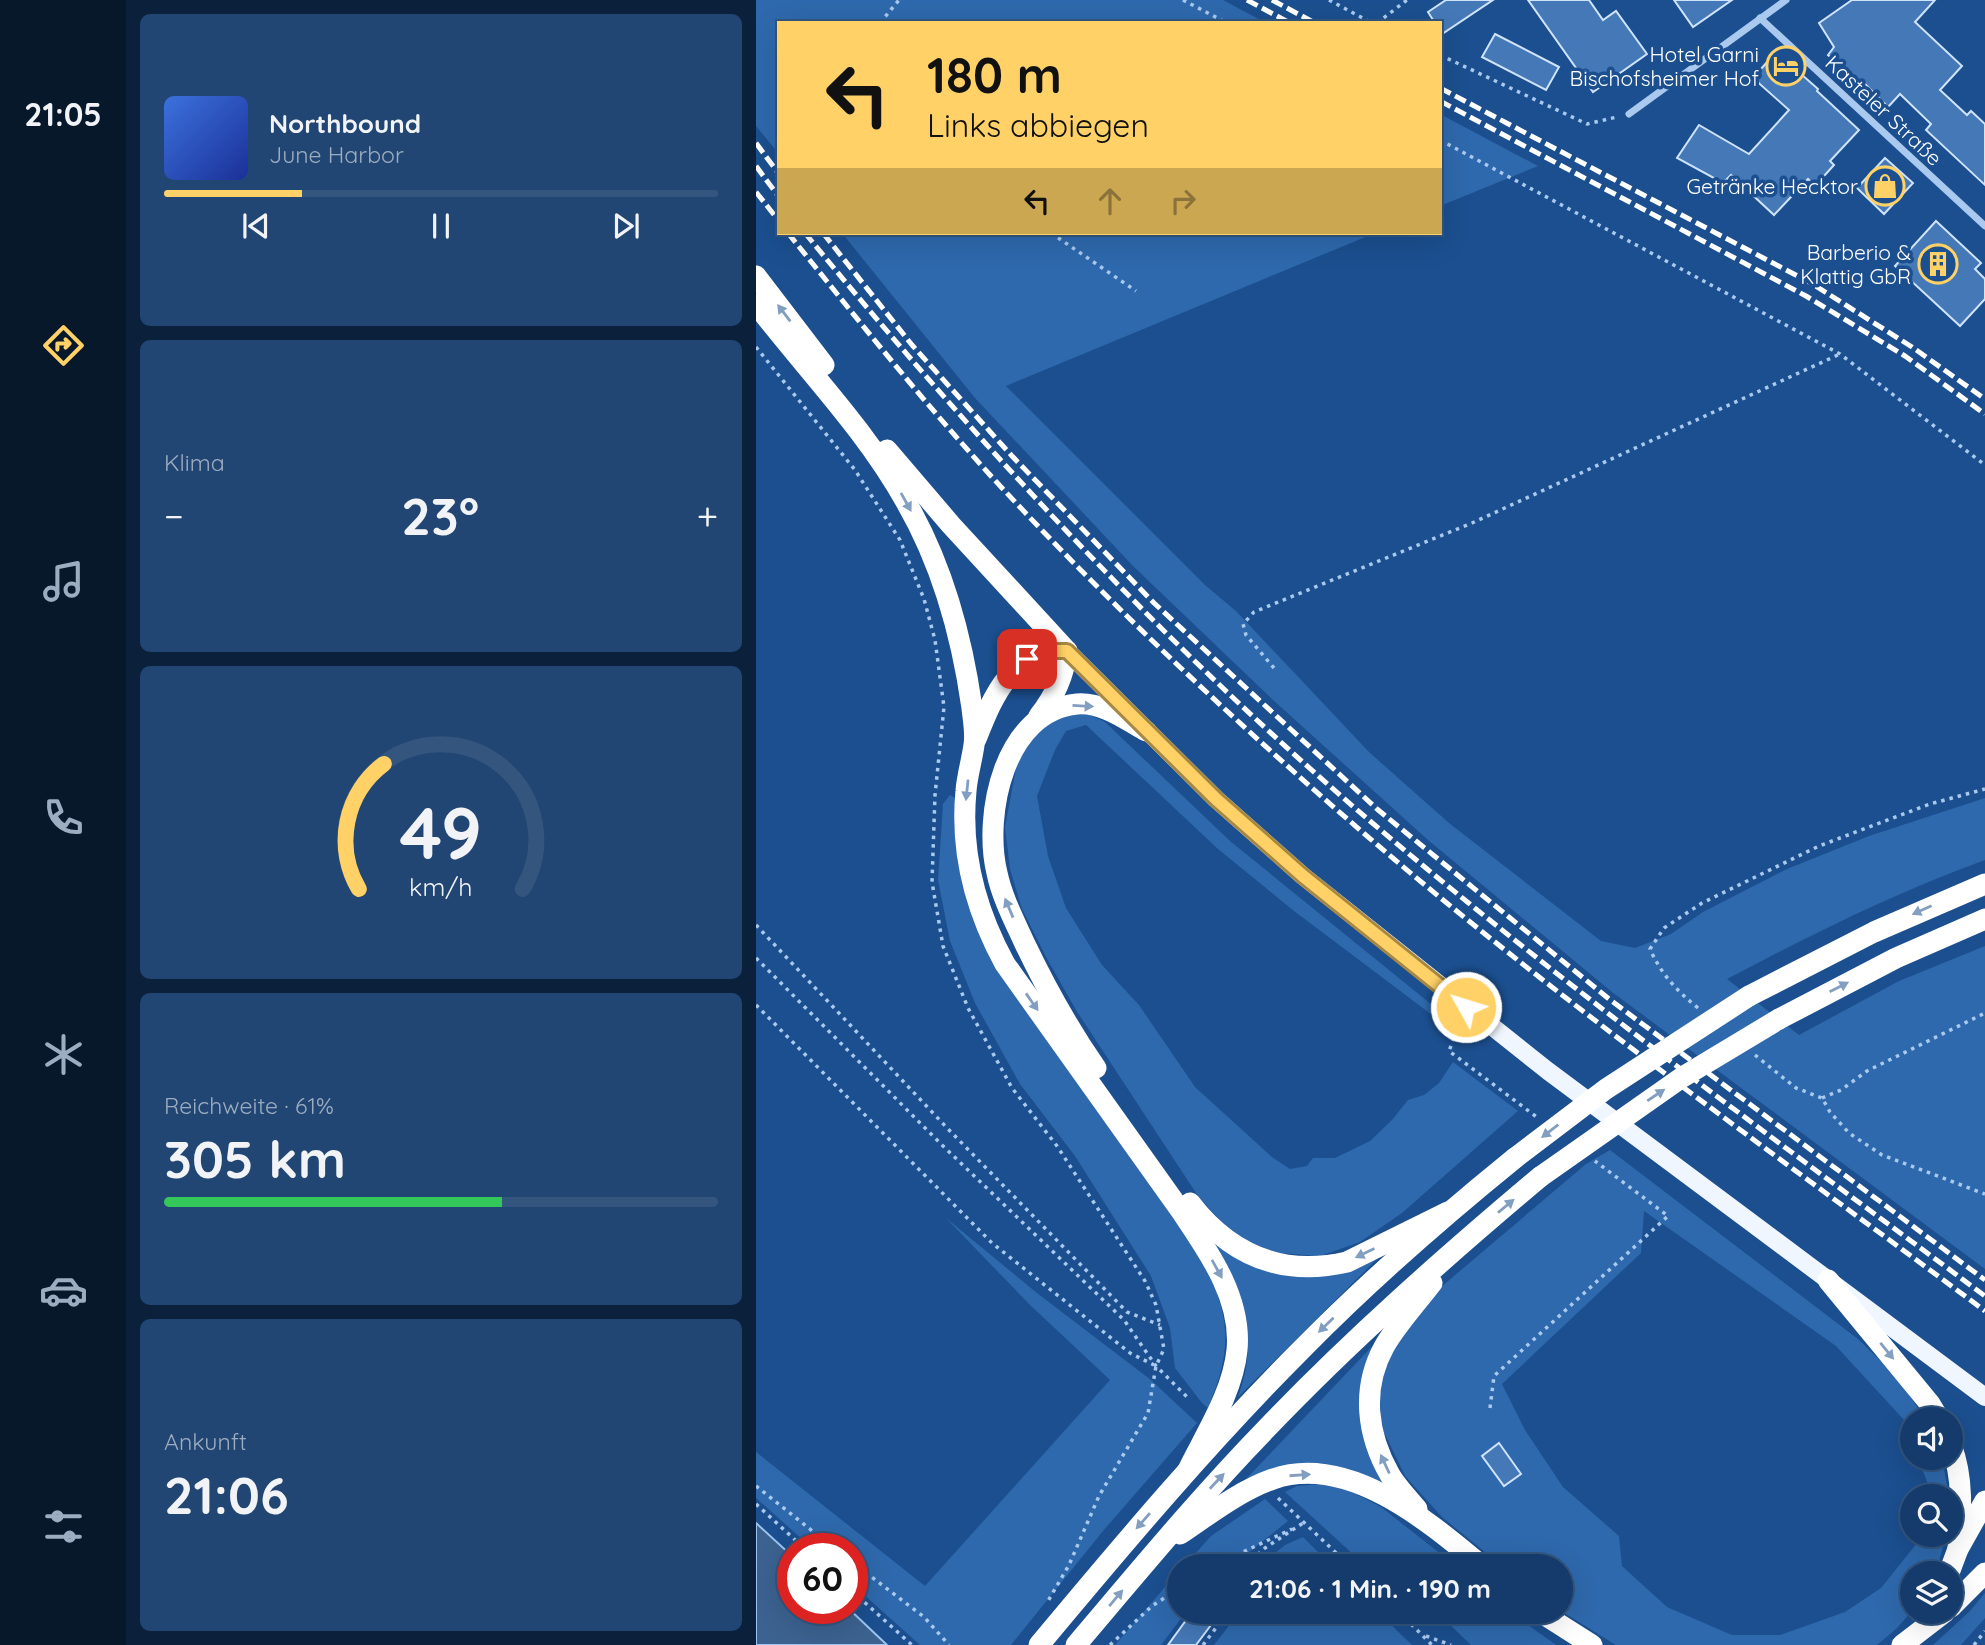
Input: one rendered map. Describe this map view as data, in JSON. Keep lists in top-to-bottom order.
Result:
{
  "streets": {
    "street": ["Kasteler Straße"]
  },
  "places": {
    "hotel": ["Hotel Garni Bischofsheimer Hof"],
    "shop": ["Getränke Hecktor"],
    "building": ["Barberio & Klattig GbR"]
  },
  "page": {
    "tabs": "21:05",
    "turn": ["180 m", "Links abbiegen"],
    "song": ["Northbound", "June Harbor"],
    "tile": [
      "Klima",
      ["Reichweite · 61%", "305 km"],
      ["Ankunft", "21:06"]
    ],
    "heat": ["−", "23°", "+"],
    "limit": "60",
    "trip": "21:06 · 1 Min. · 190 m",
    "gauge": ["49", "km/h"]
  }
}
